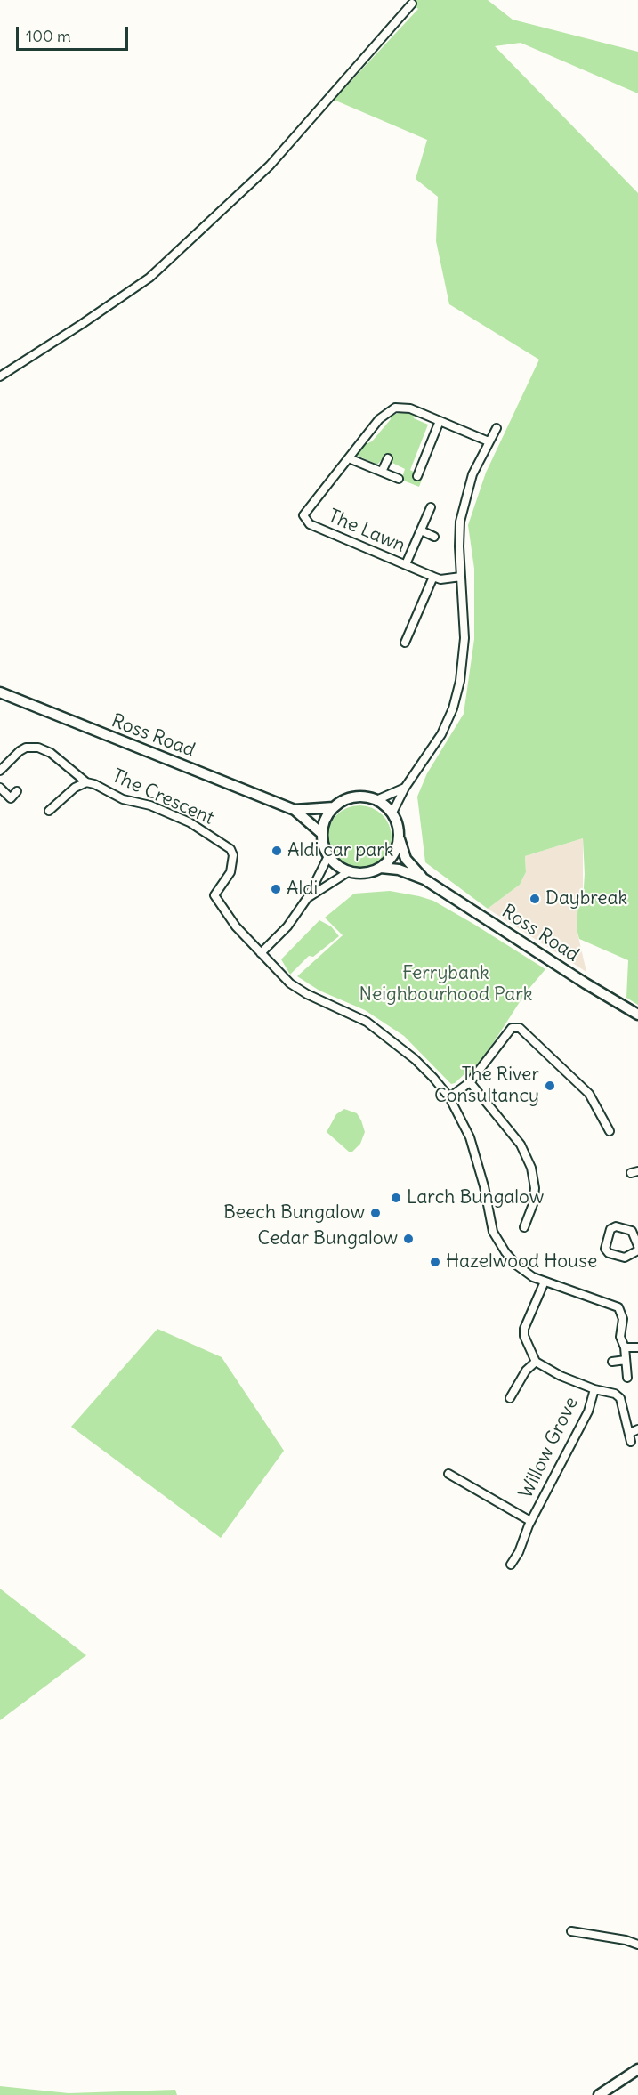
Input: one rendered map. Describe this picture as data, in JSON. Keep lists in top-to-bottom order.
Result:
{
  "streets": {
    "main road": ["Ross Road"],
    "street": ["The Lawn", "The Crescent", "Willow Grove"]
  },
  "parks": ["Ferrybank Neighbourhood Park"],
  "places": [
    "Aldi car park",
    "Aldi",
    "Daybreak",
    "The River Consultancy",
    "Larch Bungalow",
    "Beech Bungalow",
    "Cedar Bungalow",
    "Hazelwood House"
  ],
  "scale_bar": "100 m"
}
